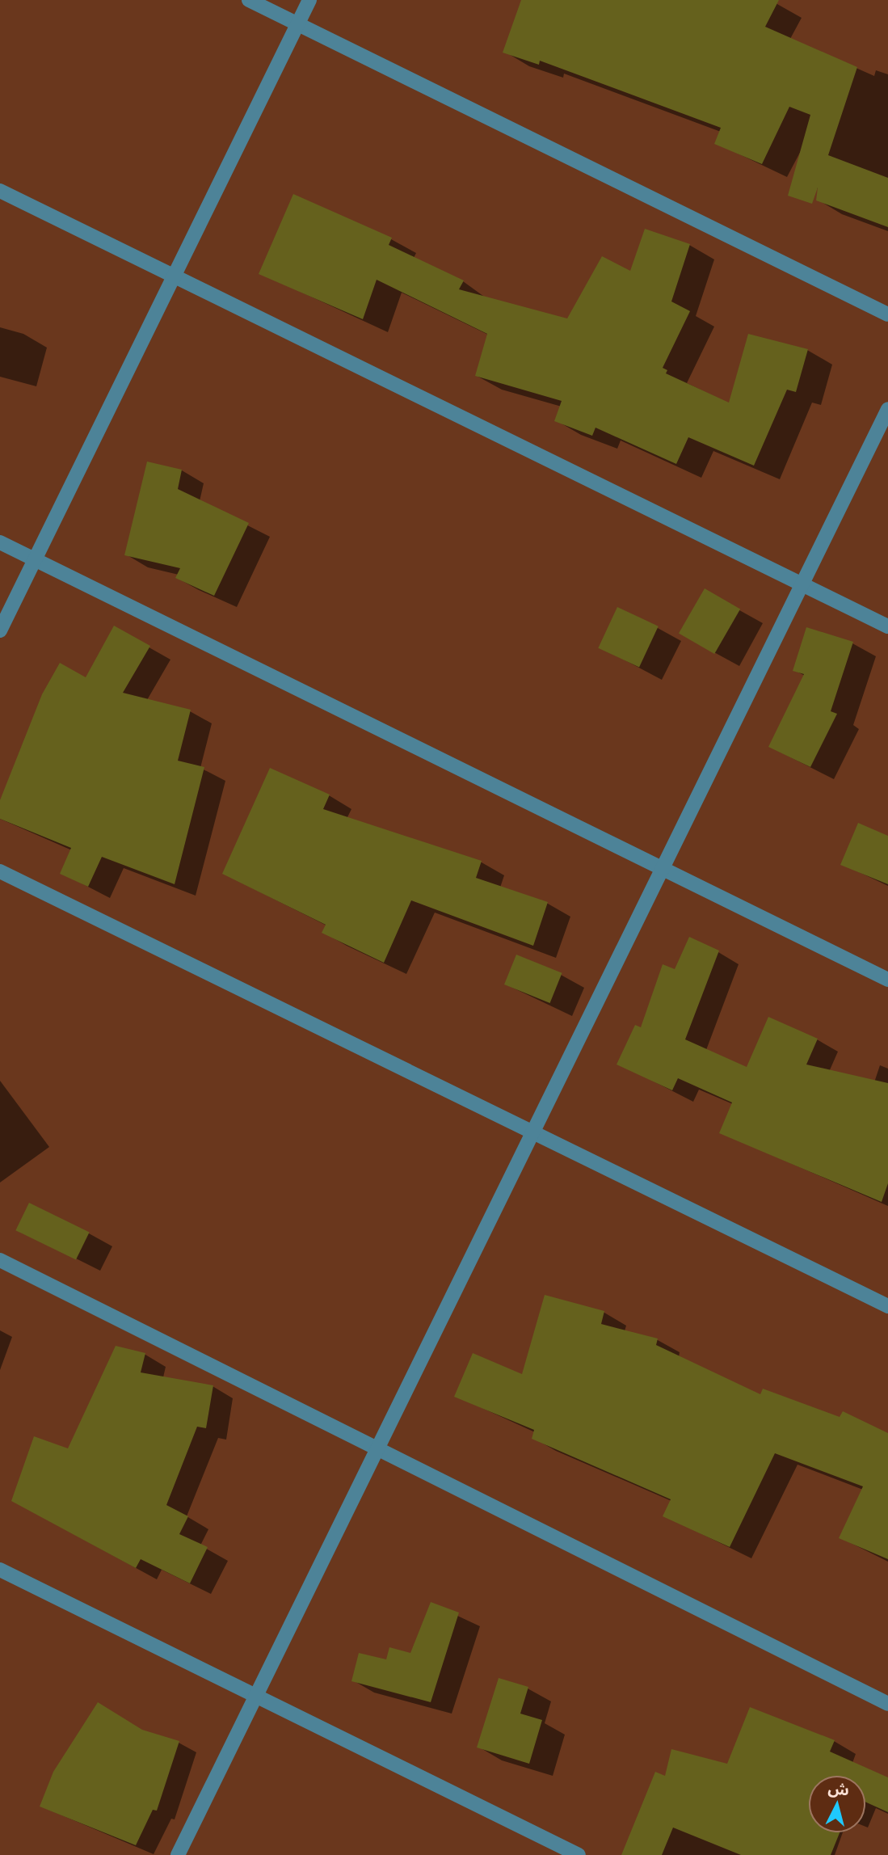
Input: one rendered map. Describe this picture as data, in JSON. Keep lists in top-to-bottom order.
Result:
{
  "north": "top"
}
